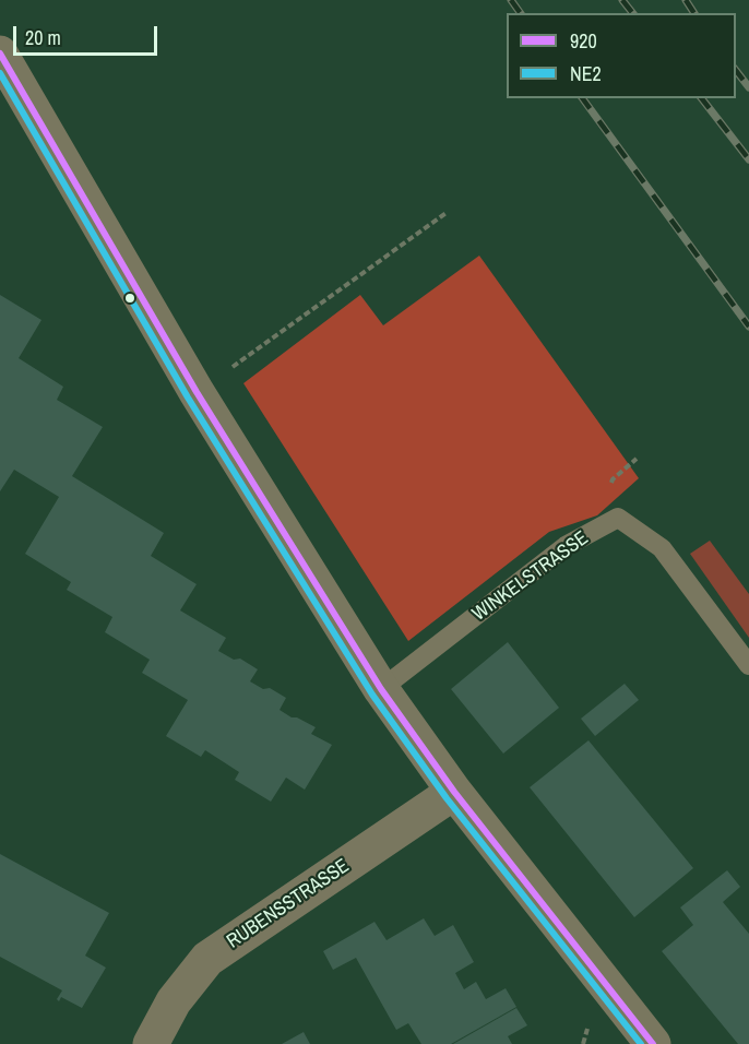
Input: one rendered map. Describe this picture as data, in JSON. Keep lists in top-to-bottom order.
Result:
{
  "streets": {
    "street": ["RUBENSSTRASSE"],
    "lane": ["WINKELSTRASSE"]
  },
  "lines": ["transit line 920", "transit line NE2"],
  "legend": ["920", "NE2"],
  "scale_bar": "20 m"
}
